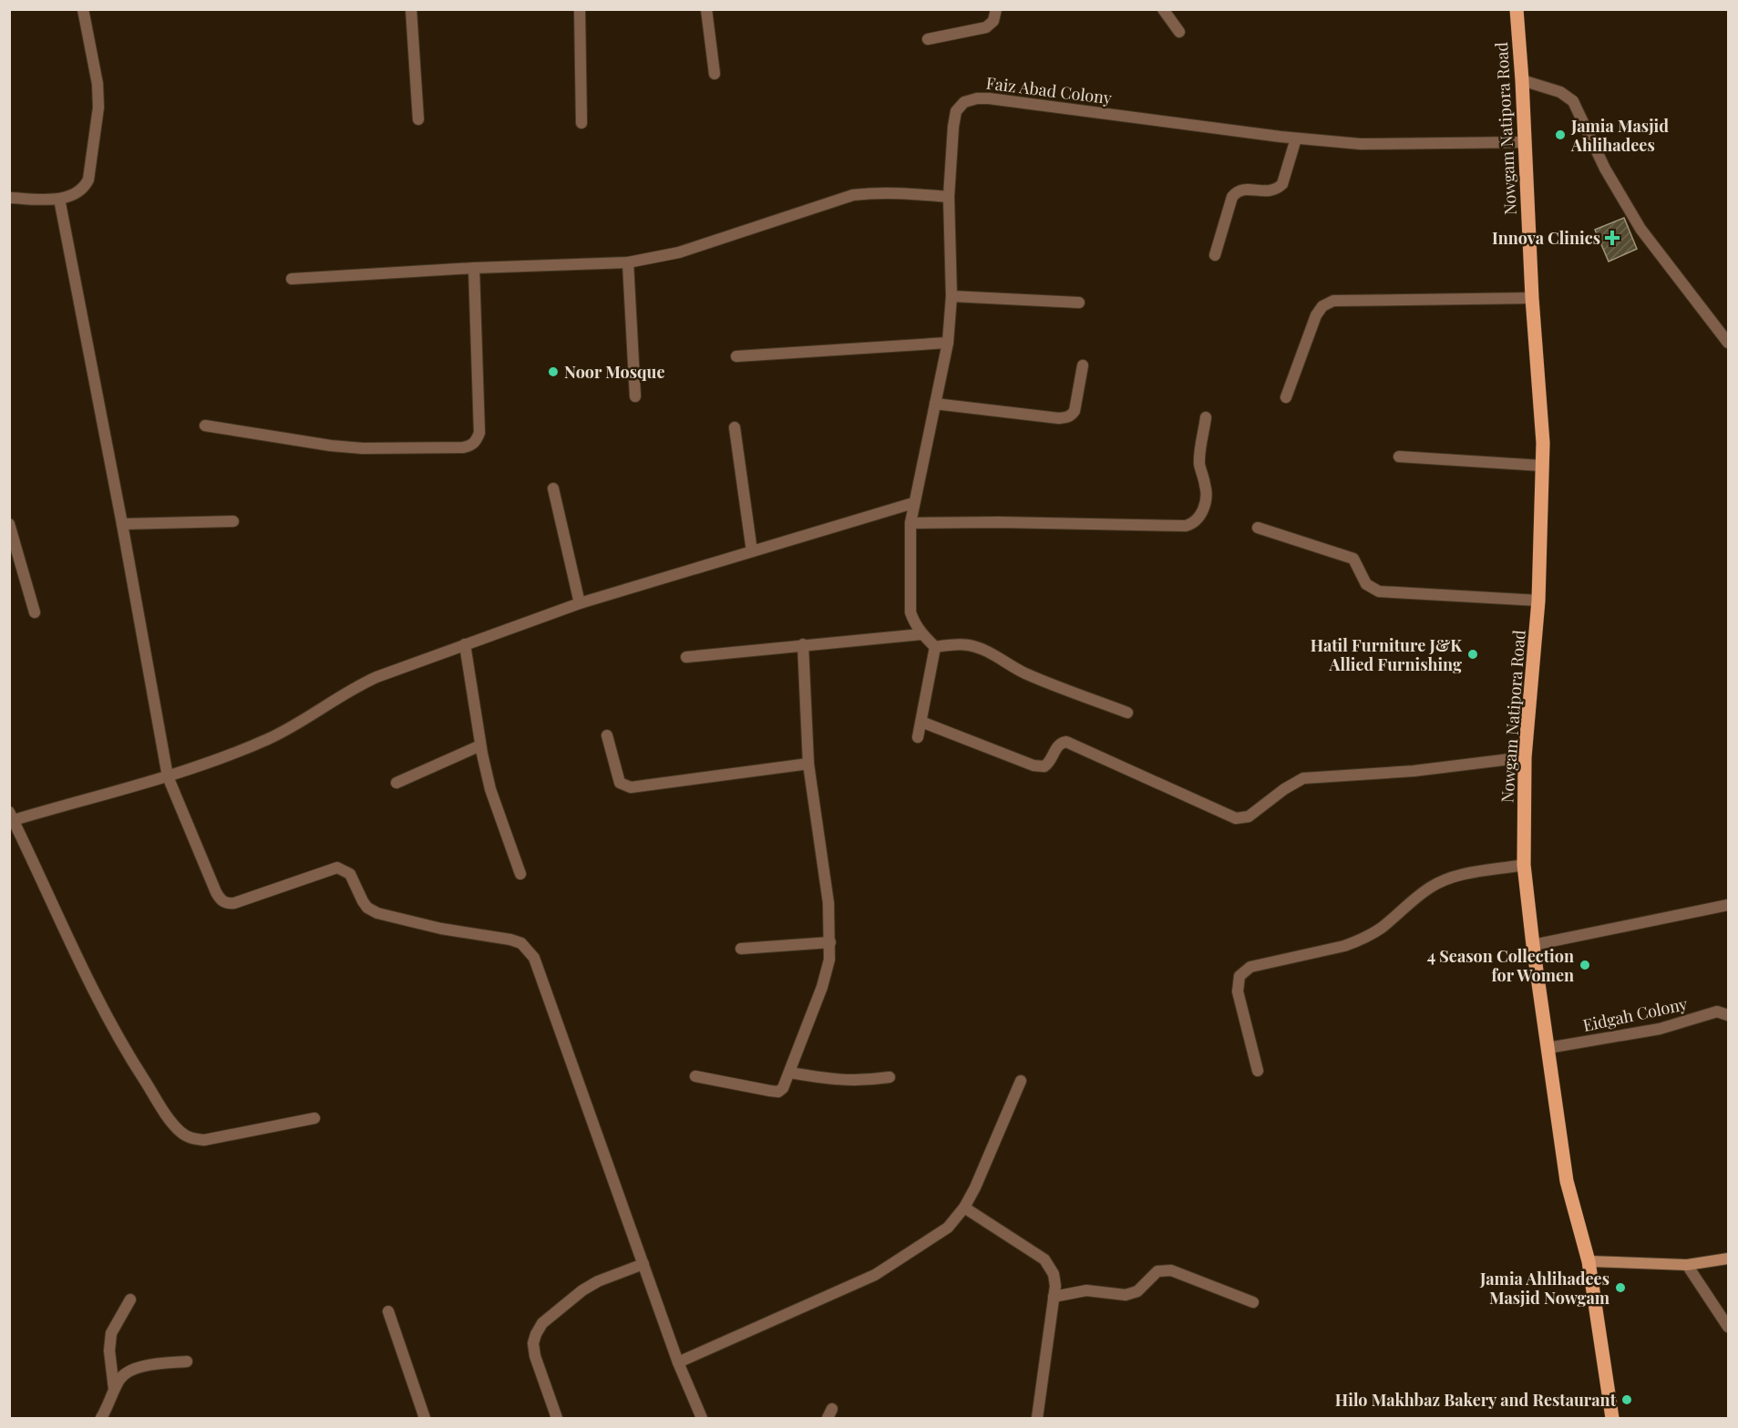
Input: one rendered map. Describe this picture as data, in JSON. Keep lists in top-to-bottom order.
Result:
{
  "streets": {
    "main road": ["Nowgam Natipora Road"],
    "street": ["Faiz Abad Colony", "Eidgah Colony"]
  },
  "crossings": [
    ["Faiz Abad Colony", "Nowgam Natipora Road"],
    ["Nowgam Natipora Road", "Eidgah Colony"]
  ],
  "places": {
    "other": [
      "Jamia Masjid Ahlihadees",
      "Noor Mosque",
      "Hatil Furniture J&K Allied Furnishing",
      "4 Season Collection for Women",
      "Jamia Ahlihadees Masjid Nowgam",
      "Hilo Makhbaz Bakery and Restaurant"
    ],
    "health": ["Innova Clinics"]
  }
}
